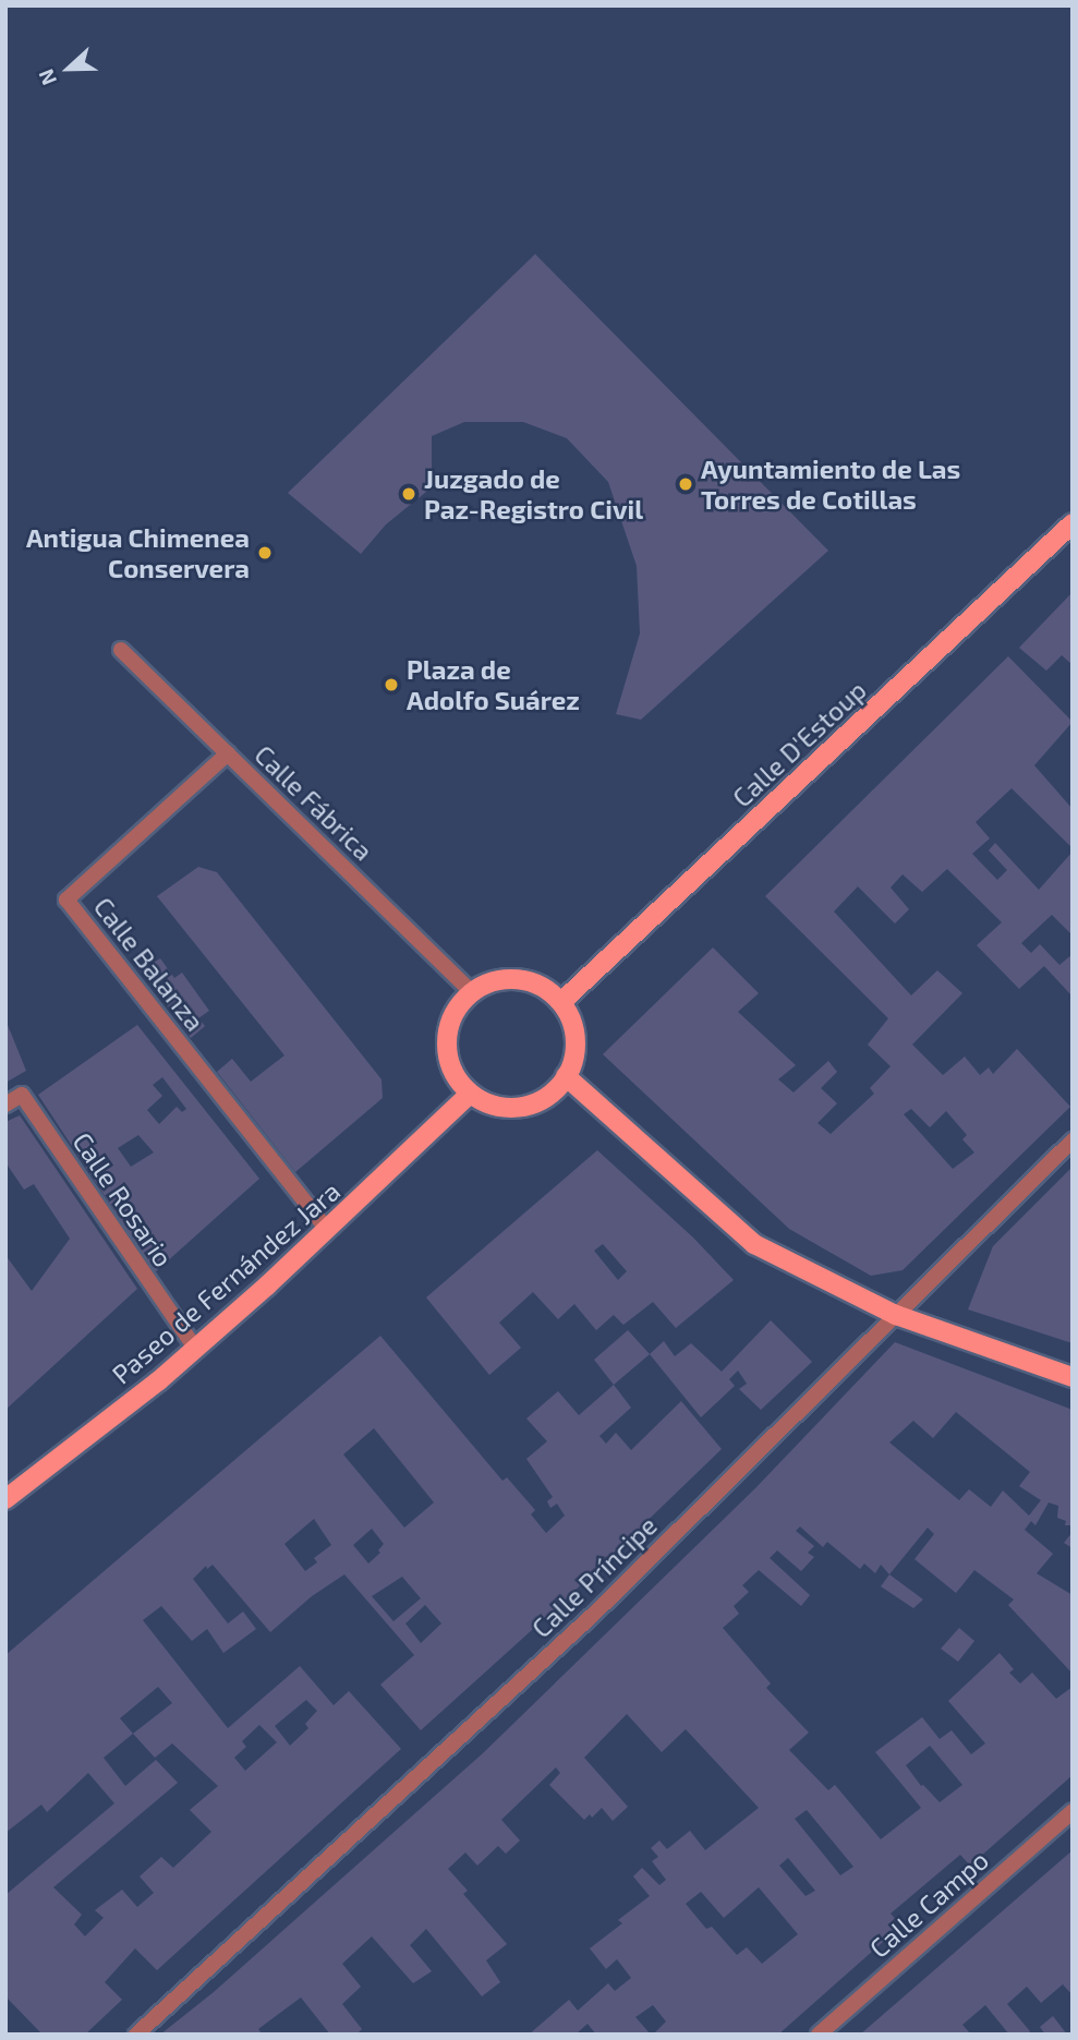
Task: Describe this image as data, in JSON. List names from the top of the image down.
{
  "streets": {
    "main road": ["Calle D'Estoup", "Paseo de Fernández Jara"],
    "street": [
      "Calle Fábrica",
      "Calle Balanza",
      "Calle Rosario",
      "Calle Príncipe",
      "Calle Campo"
    ]
  },
  "crossings": [
    ["Calle D'Estoup", "Calle Fábrica"],
    ["Calle D'Estoup", "Paseo de Fernández Jara"],
    ["Calle Fábrica", "Calle Balanza"],
    ["Calle Fábrica", "Paseo de Fernández Jara"],
    ["Calle Balanza", "Paseo de Fernández Jara"],
    ["Calle Rosario", "Paseo de Fernández Jara"]
  ],
  "places": [
    "Ayuntamiento de Las Torres de Cotillas",
    "Juzgado de Paz-Registro Civil",
    "Antigua Chimenea Conservera",
    "Plaza de Adolfo Suárez"
  ],
  "north": "left"
}
